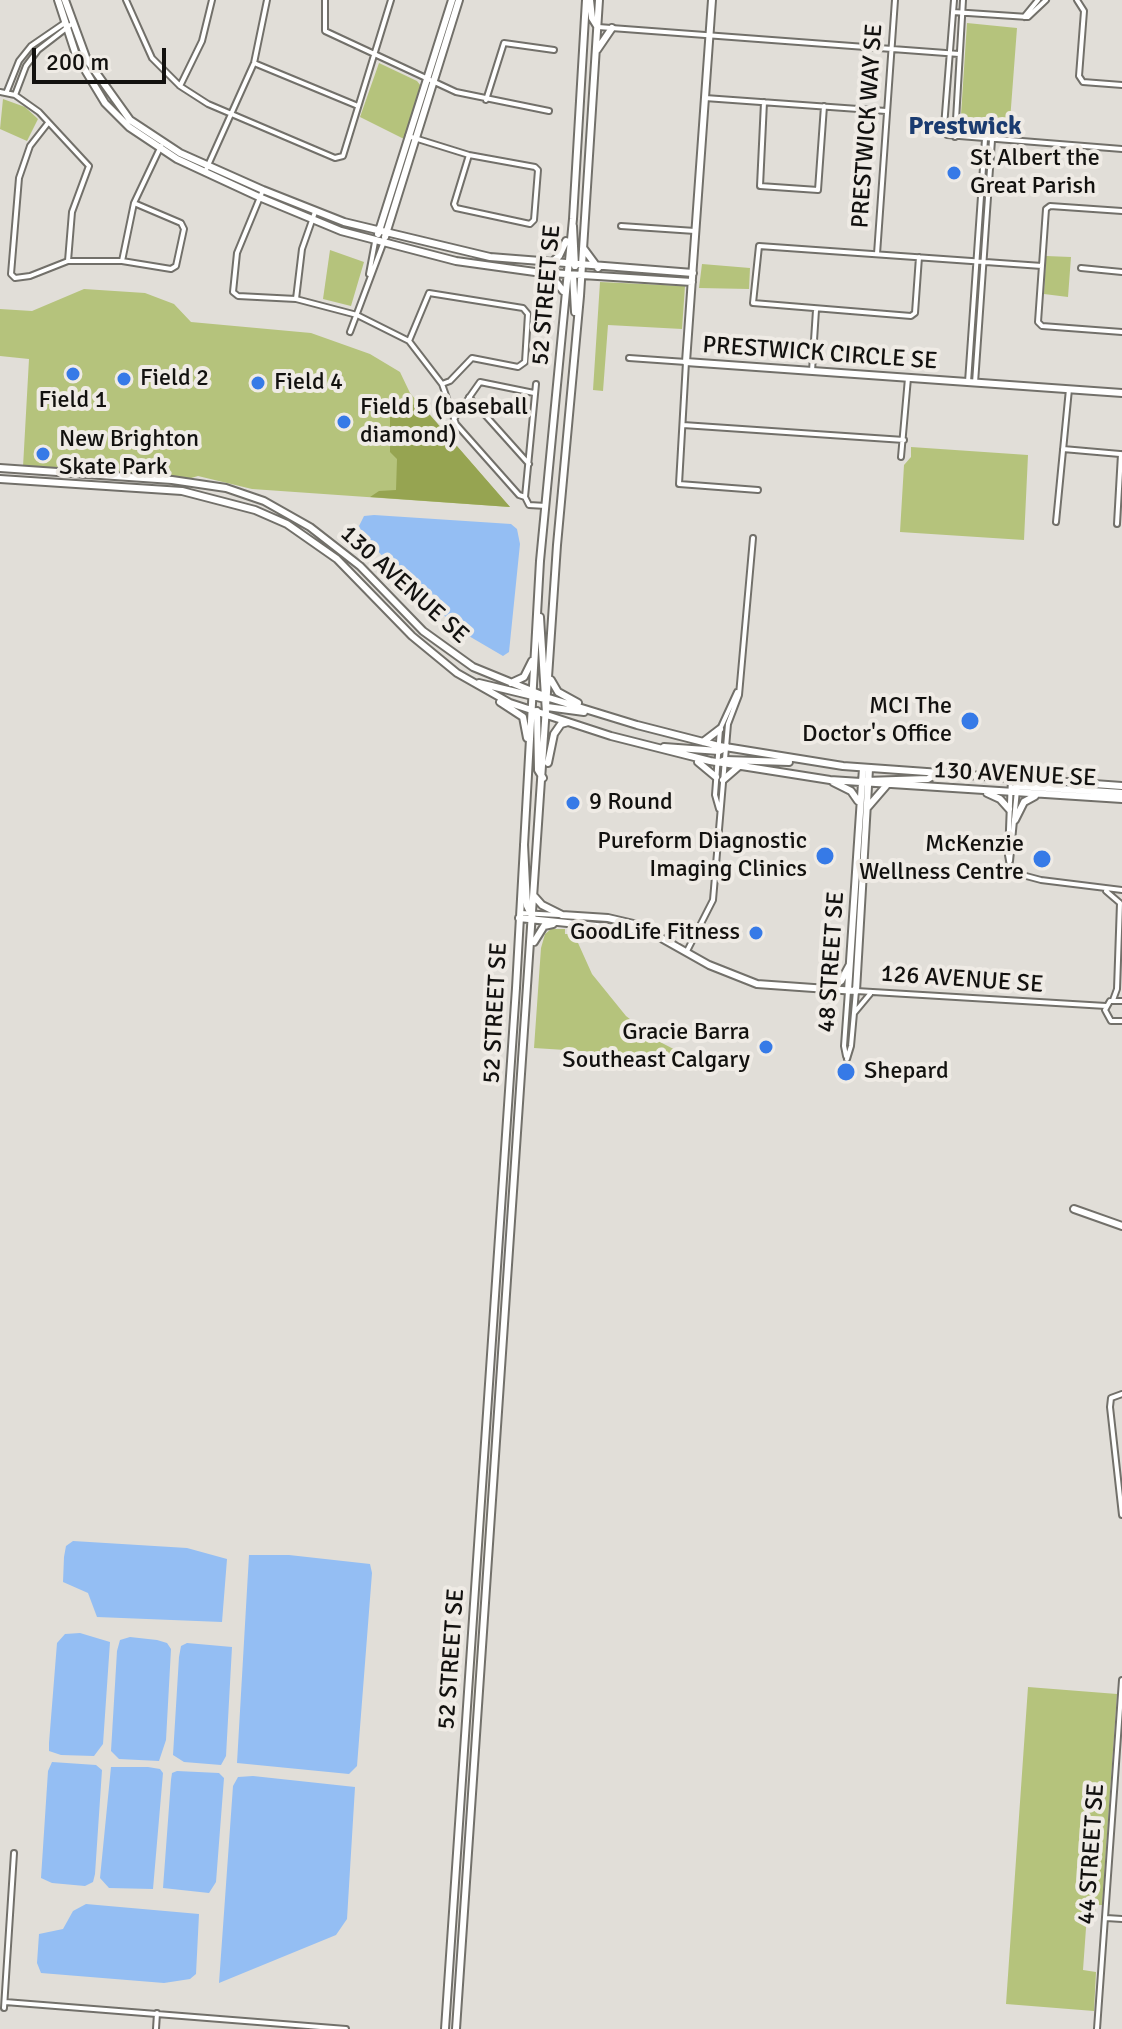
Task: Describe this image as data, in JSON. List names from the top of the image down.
{
  "streets": {
    "main road": [
      "52 STREET SE",
      "PRESTWICK CIRCLE SE",
      "130 AVENUE SE",
      "48 STREET SE",
      "126 AVENUE SE"
    ],
    "street": ["PRESTWICK WAY SE", "44 STREET SE"]
  },
  "crossings": [
    ["52 STREET SE", "130 AVENUE SE"],
    ["52 STREET SE", "126 AVENUE SE"],
    ["130 AVENUE SE", "48 STREET SE"],
    ["48 STREET SE", "126 AVENUE SE"]
  ],
  "districts": ["Prestwick"],
  "places": [
    "St Albert the Great Parish",
    "Field 1",
    "Field 2",
    "Field 4",
    "Field 5 (baseball diamond)",
    "New Brighton Skate Park",
    "MCI The Doctor's Office",
    "9 Round",
    "Pureform Diagnostic Imaging Clinics",
    "McKenzie Wellness Centre",
    "GoodLife Fitness",
    "Gracie Barra Southeast Calgary",
    "Shepard"
  ],
  "scale_bar": "200 m"
}
